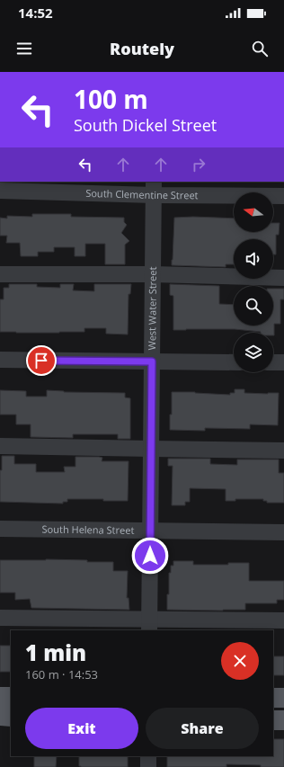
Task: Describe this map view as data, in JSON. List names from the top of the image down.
{
  "streets": {
    "street": ["South Clementine Street", "West Water Street", "South Helena Street"]
  },
  "crossings": [
    ["South Clementine Street", "West Water Street"],
    ["West Water Street", "South Helena Street"]
  ],
  "north": "left",
  "page": {
    "status": "14:52",
    "header": "Routely",
    "turn": ["100 m", "South Dickel Street"],
    "heading": ["1 min", "160 m · 14:53"],
    "buttons": ["Exit", "Share"]
  }
}
